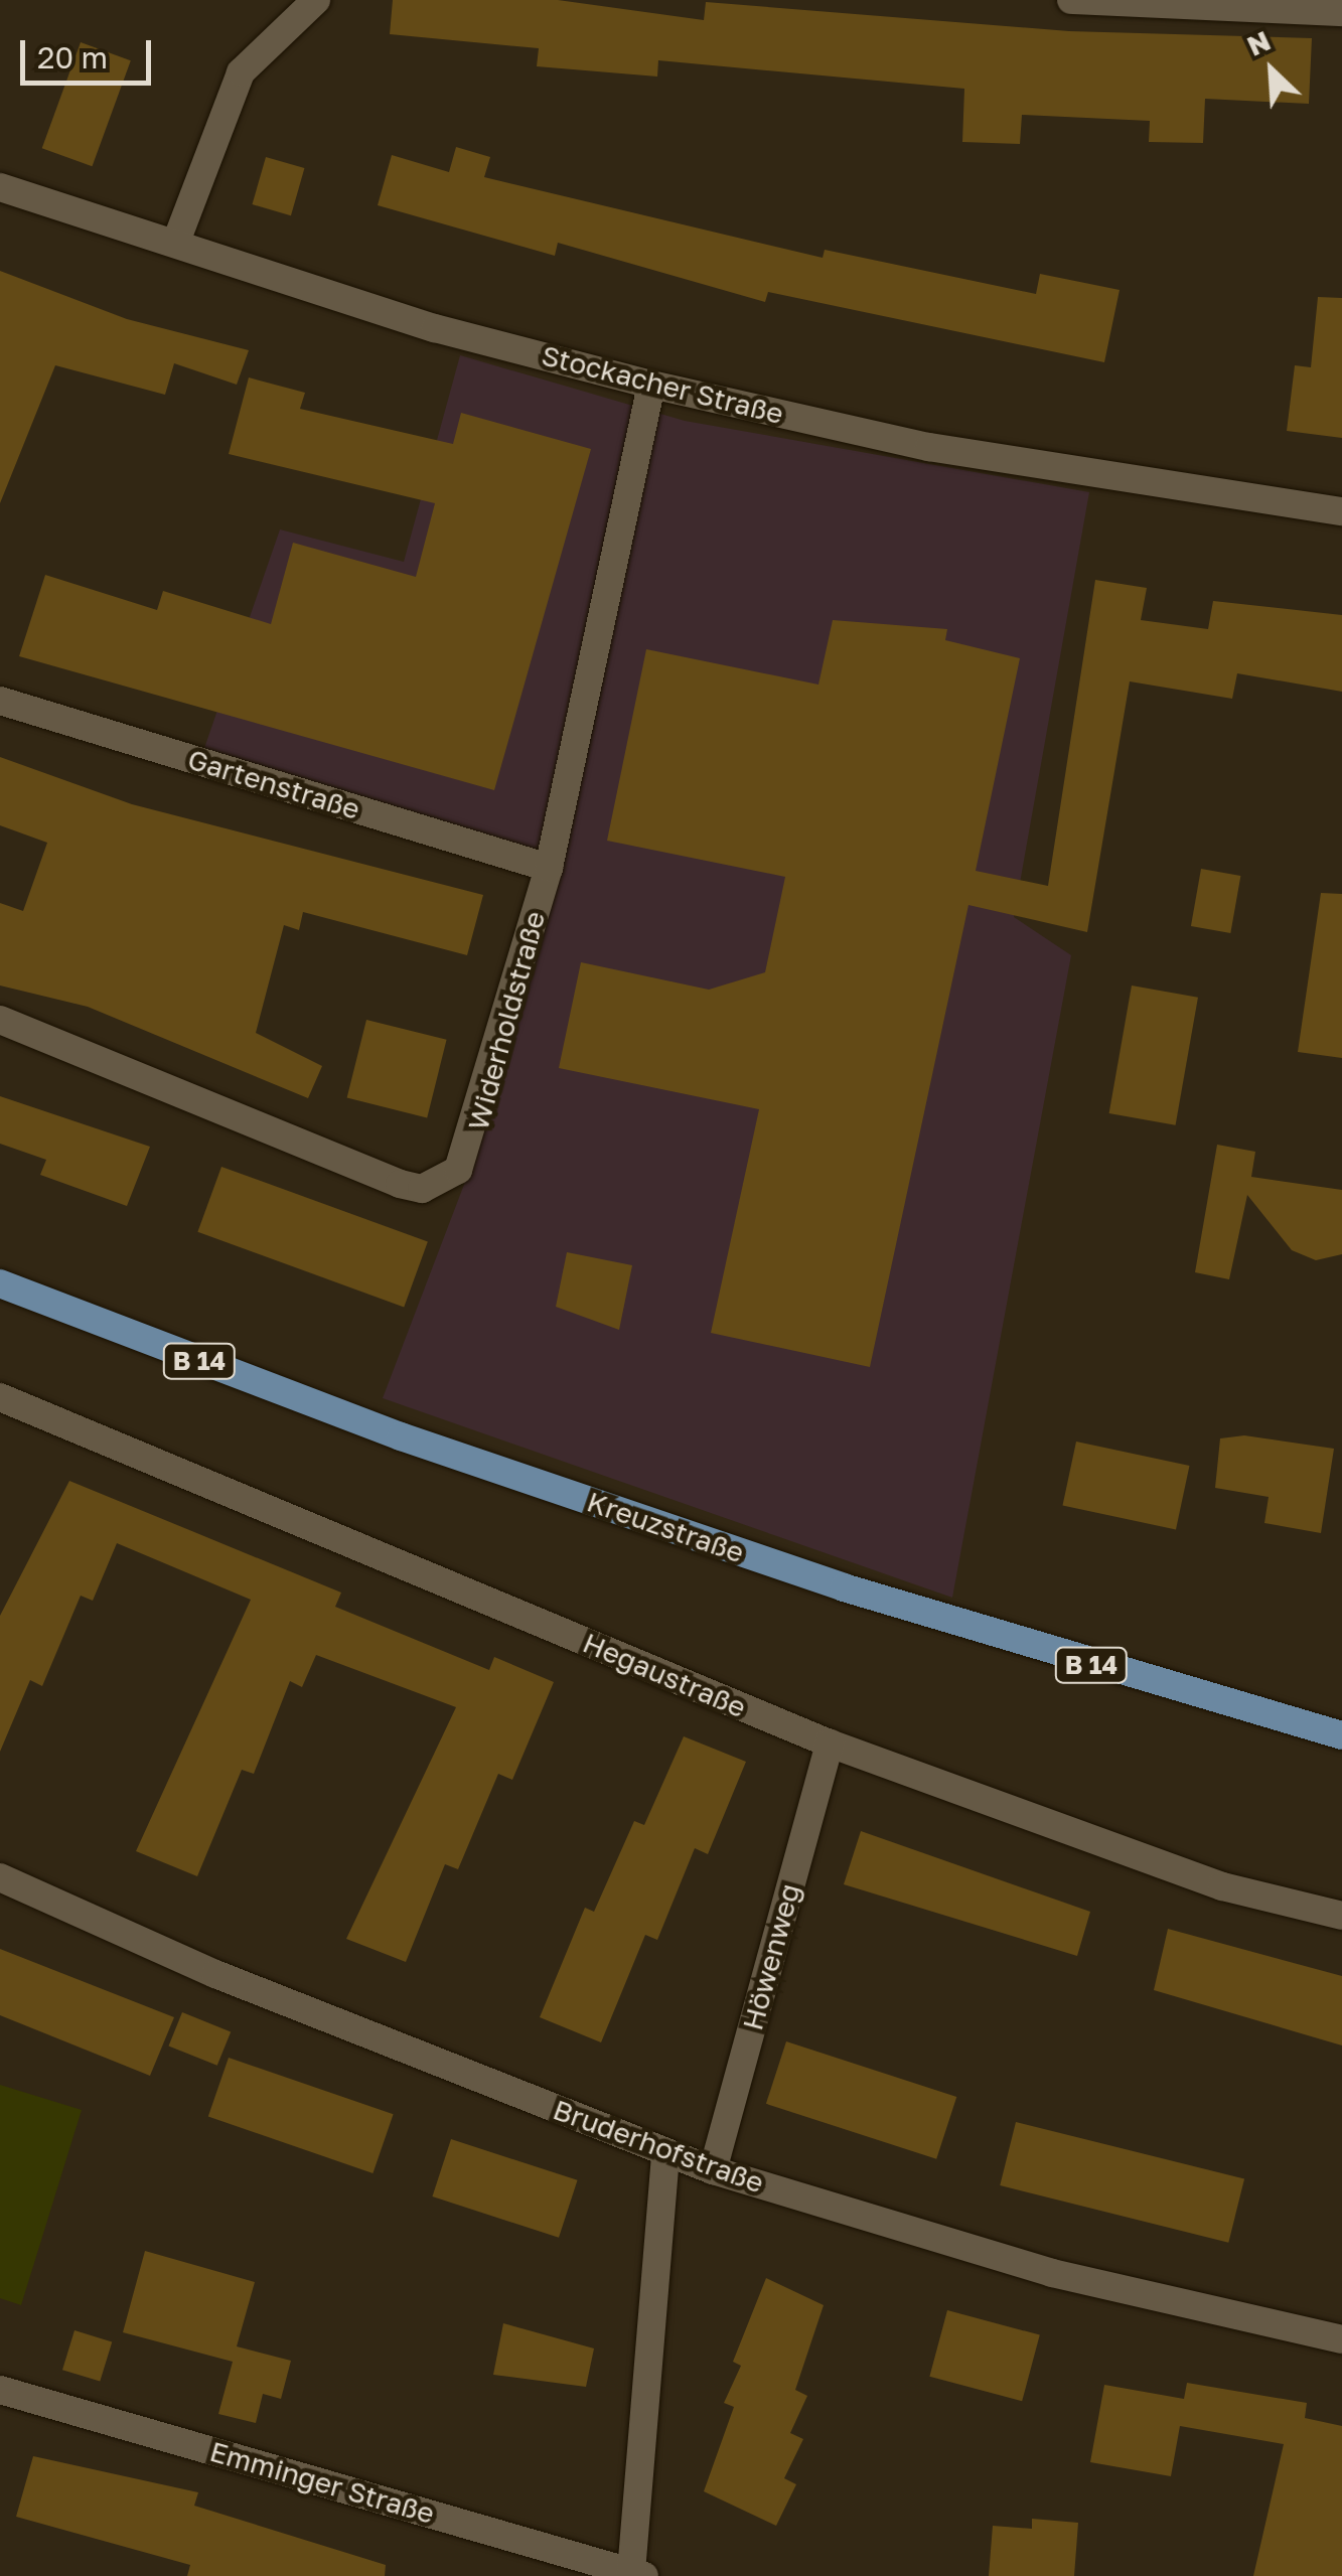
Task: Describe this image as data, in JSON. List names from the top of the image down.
{
  "streets": {
    "main road": ["B 14", "Kreuzstraße"],
    "street": [
      "Stockacher Straße",
      "Gartenstraße",
      "Widerholdstraße",
      "Hegaustraße",
      "Höwenweg",
      "Bruderhofstraße",
      "Emminger Straße"
    ]
  },
  "crossings": [
    ["Stockacher Straße", "Widerholdstraße"],
    ["Gartenstraße", "Widerholdstraße"],
    ["Hegaustraße", "Höwenweg"],
    ["Höwenweg", "Bruderhofstraße"]
  ],
  "scale_bar": "20 m",
  "north": "top left"
}
